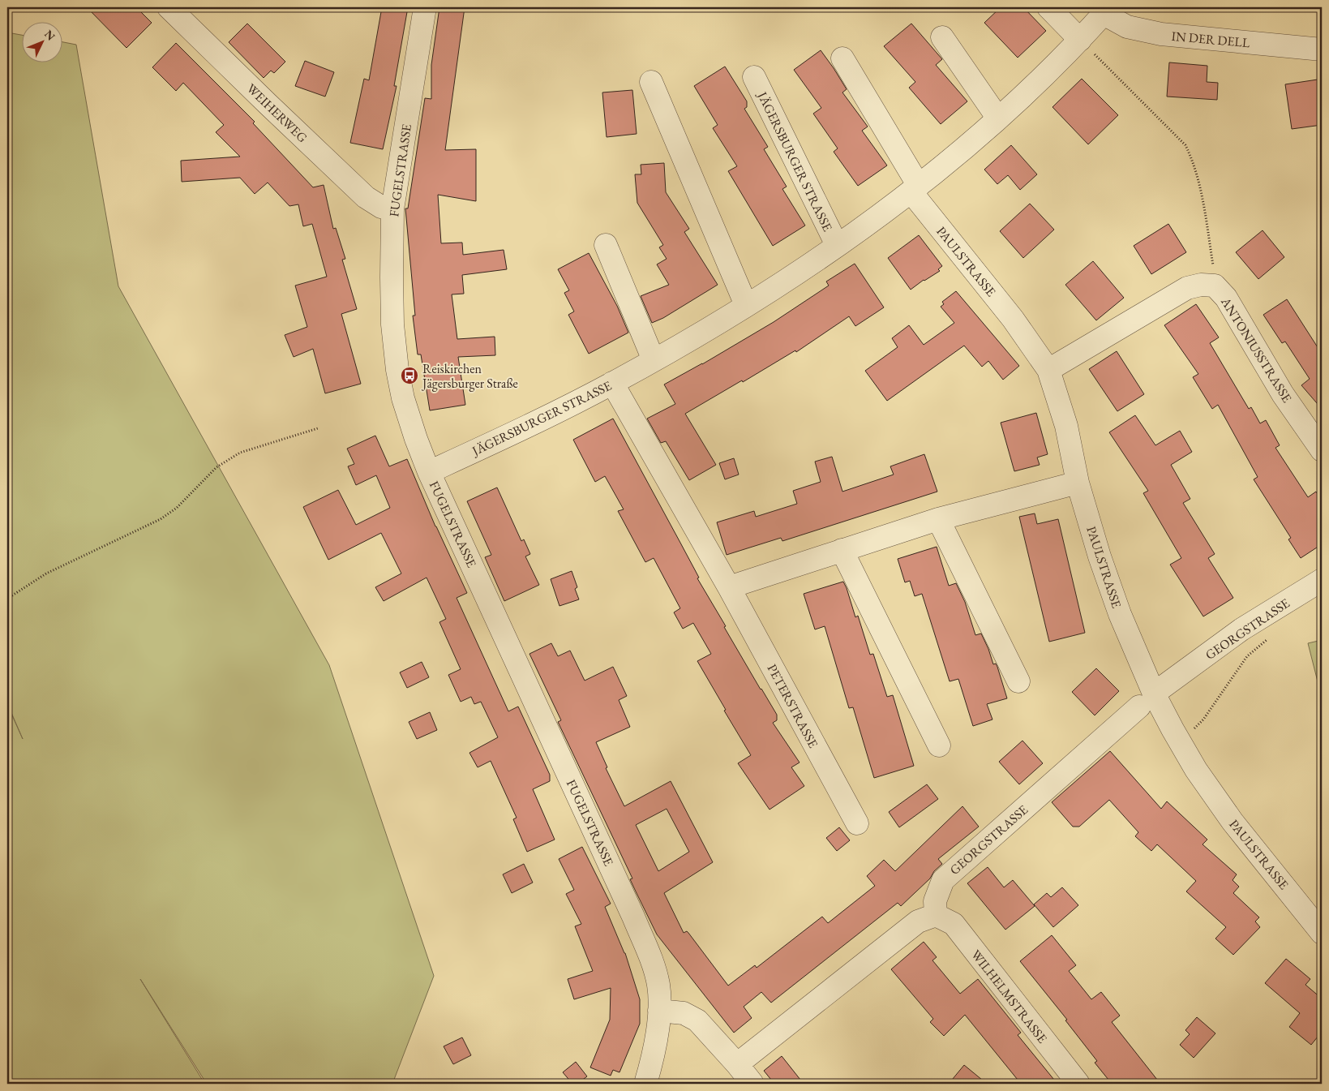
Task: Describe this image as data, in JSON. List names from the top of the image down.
{
  "streets": {
    "street": [
      "IN DER DELL",
      "WEIHERWEG",
      "JÄGERSBURGER STRASSE",
      "FUGELSTRASSE",
      "PAULSTRASSE",
      "ANTONIUSSTRASSE",
      "GEORGSTRASSE",
      "PETERSTRASSE",
      "WILHELMSTRASSE"
    ]
  },
  "crossings": [
    ["IN DER DELL", "JÄGERSBURGER STRASSE"],
    ["WEIHERWEG", "FUGELSTRASSE"],
    ["JÄGERSBURGER STRASSE", "FUGELSTRASSE"],
    ["JÄGERSBURGER STRASSE", "PAULSTRASSE"],
    ["JÄGERSBURGER STRASSE", "PETERSTRASSE"],
    ["PAULSTRASSE", "ANTONIUSSTRASSE"],
    ["PAULSTRASSE", "GEORGSTRASSE"],
    ["GEORGSTRASSE", "WILHELMSTRASSE"]
  ],
  "places": {
    "bus stop": ["Reiskirchen Jägersburger Straße"]
  },
  "north": "top right"
}
